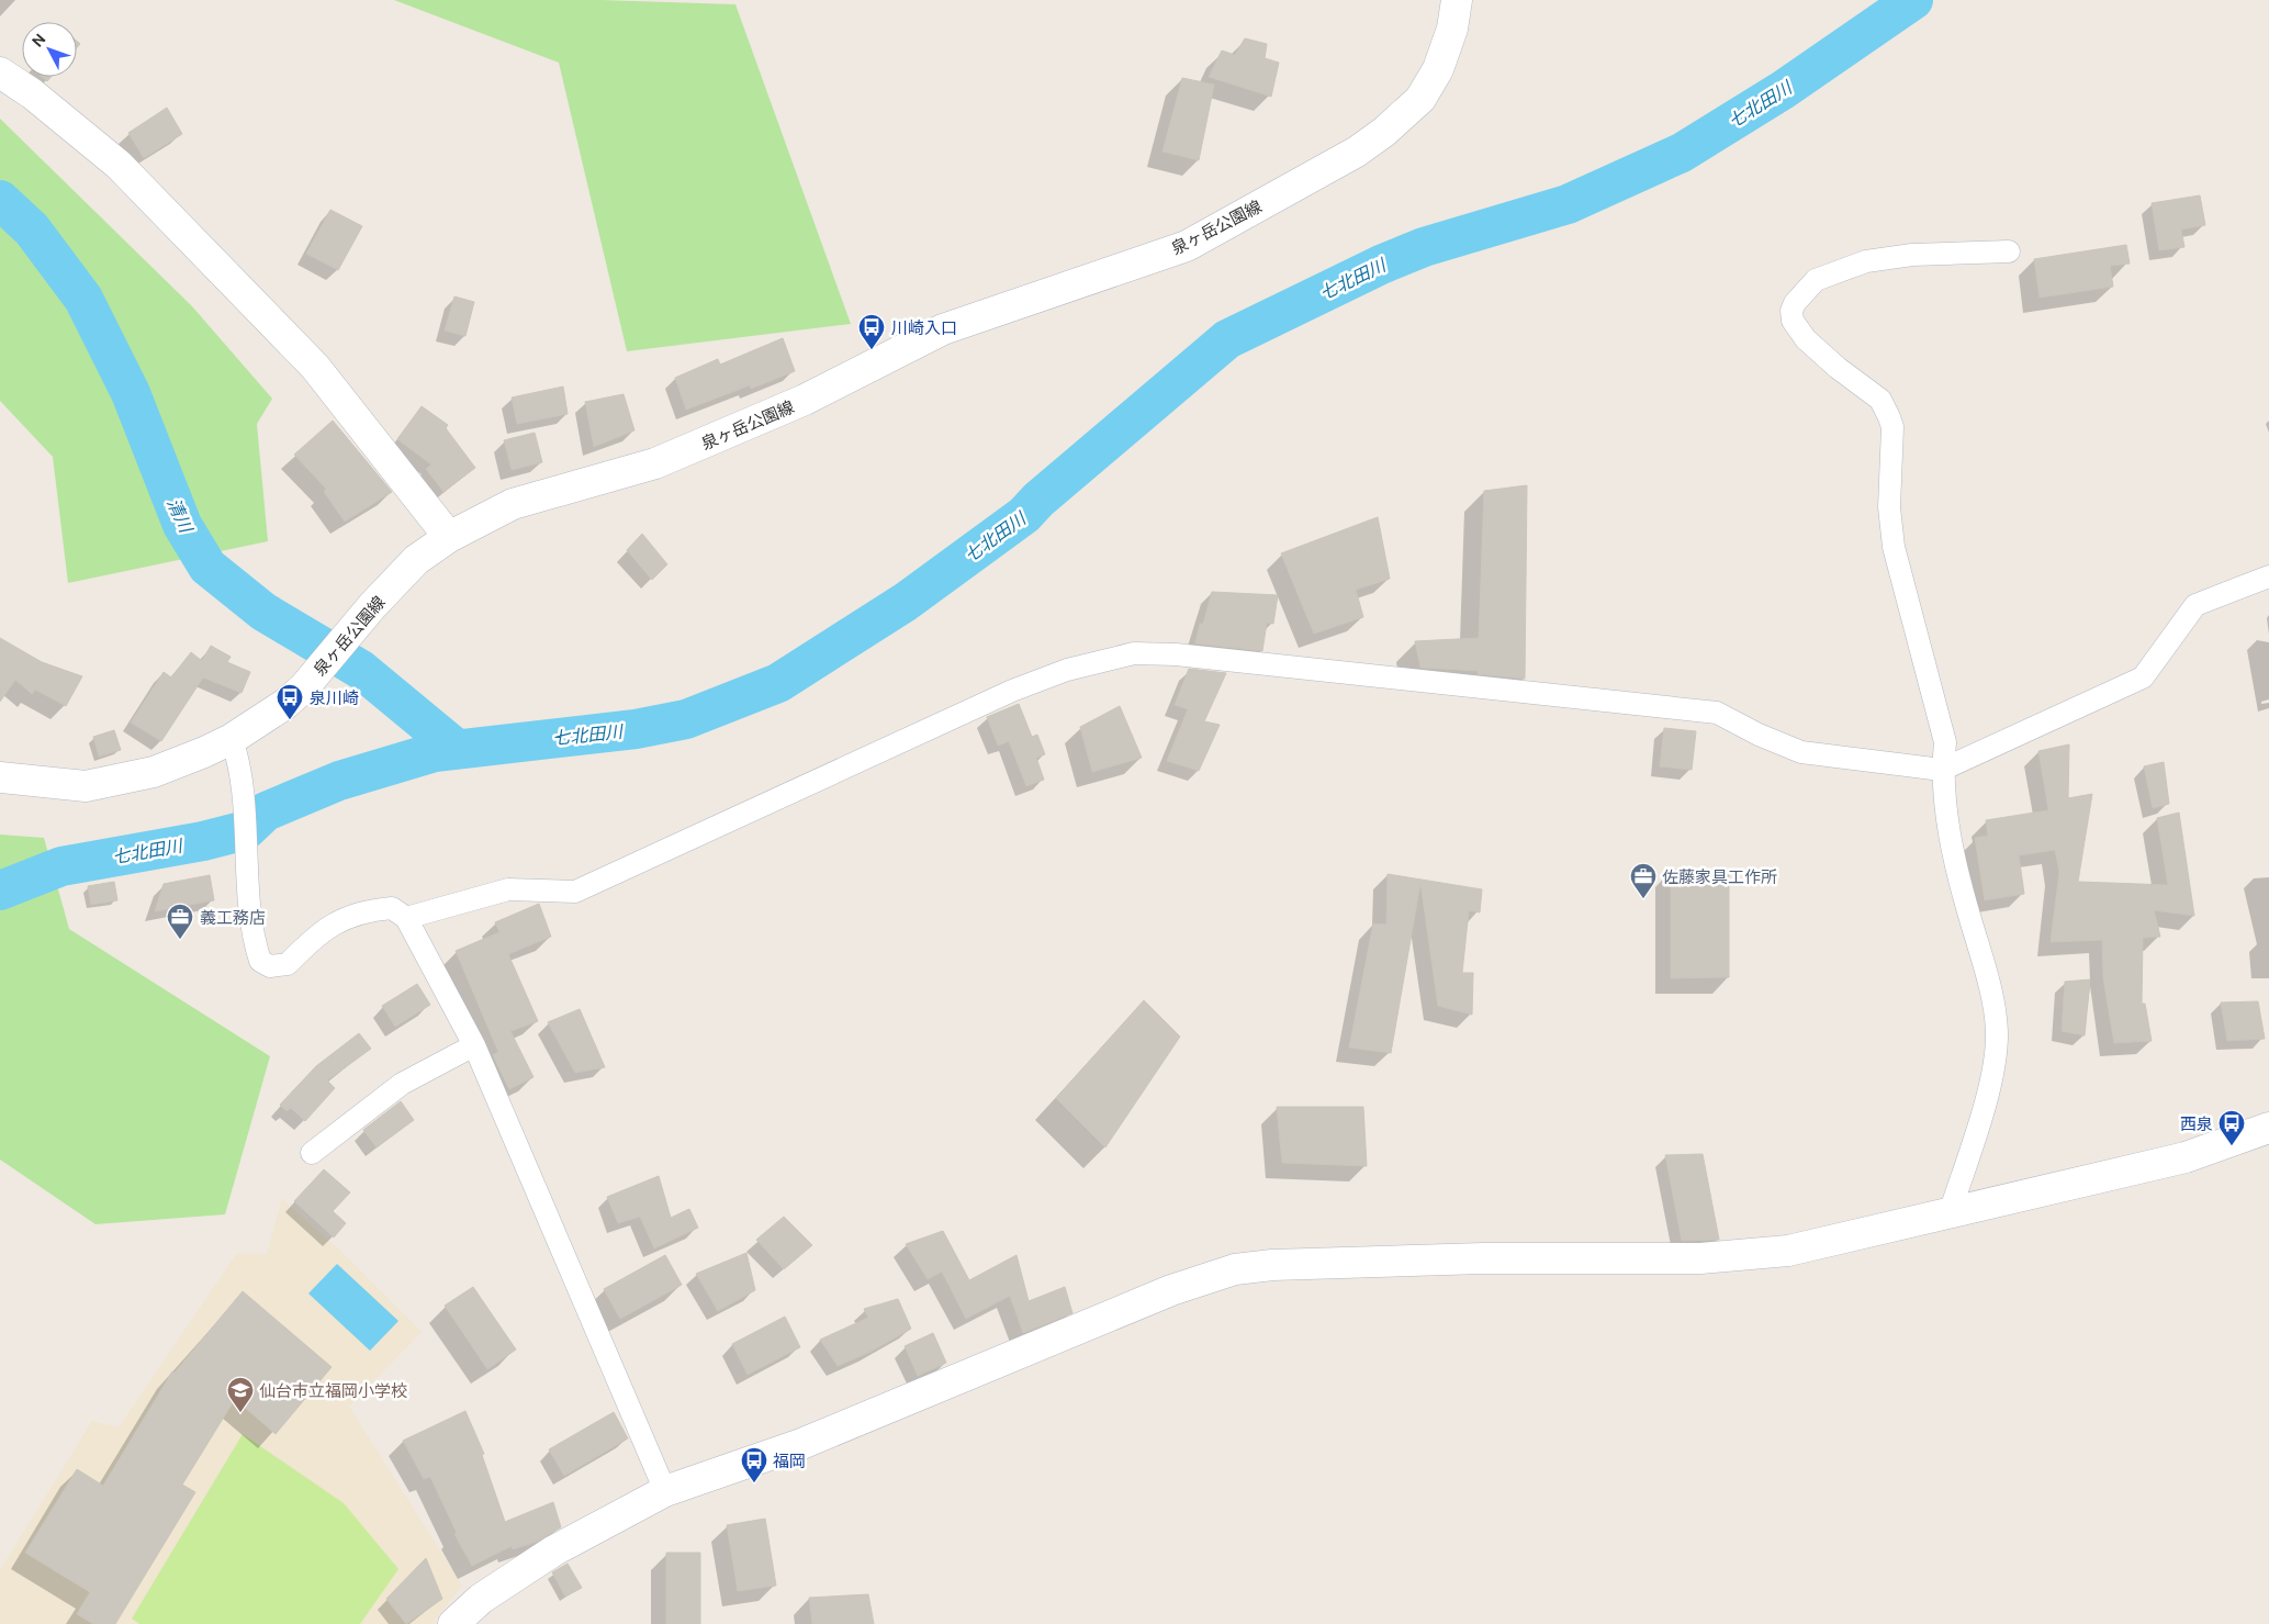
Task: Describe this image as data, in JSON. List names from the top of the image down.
{
  "streets": {
    "street": ["泉ヶ岳公園線"]
  },
  "water": ["七北田川", "清川"],
  "places": {
    "bus stop": [
      "川崎入口",
      "泉川崎",
      "西泉",
      "福岡"
    ],
    "office": ["佐藤家具工作所", "義工務店"],
    "school or university": ["仙台市立福岡小学校"]
  },
  "north": "top left"
}
